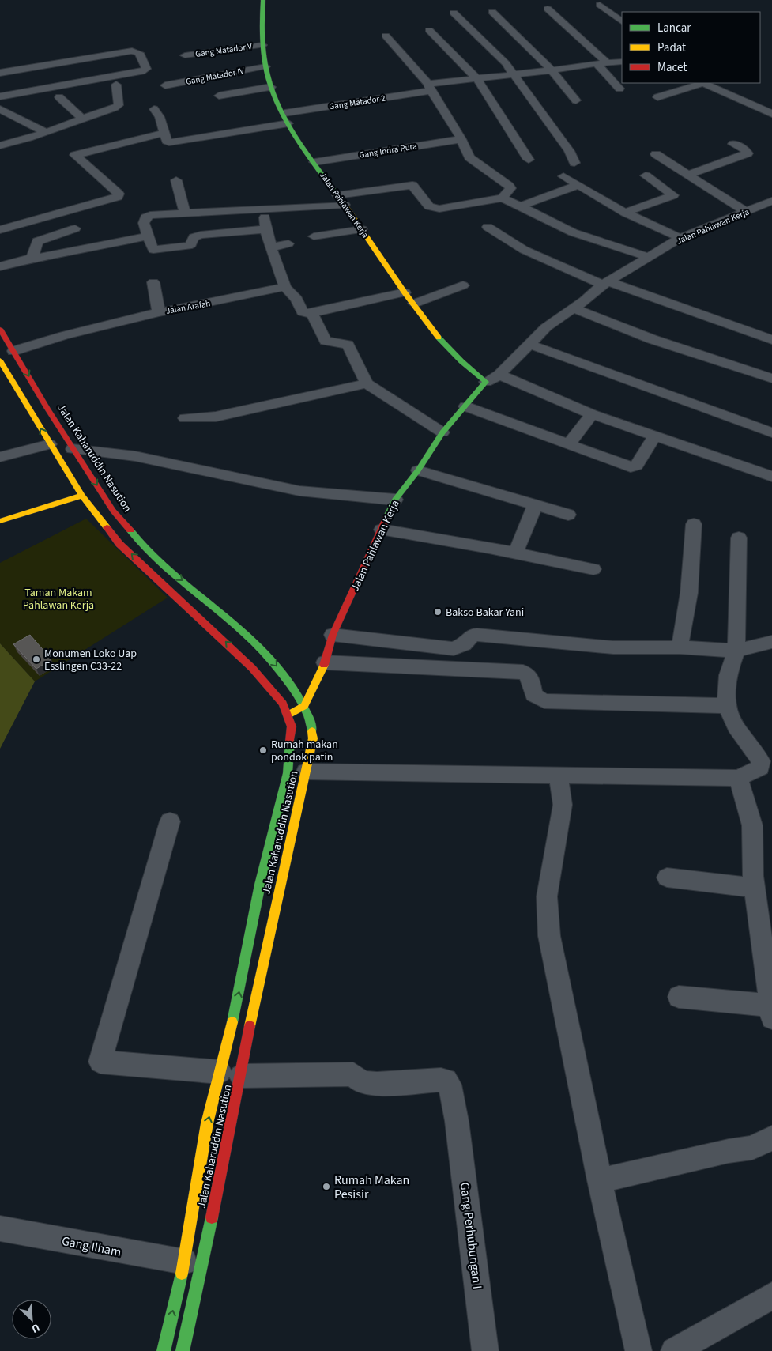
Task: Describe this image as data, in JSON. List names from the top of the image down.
{
  "streets": {
    "main road": ["Jalan Pahlawan Kerja", "Jalan Kaharuddin Nasution"],
    "street": [
      "Gang Matador V",
      "Gang Matador IV",
      "Gang Matador 2",
      "Gang Indra Pura",
      "Jalan Arafah",
      "Gang Perhubungan I",
      "Gang Ilham"
    ]
  },
  "crossings": [
    ["Gang Matador V", "Jalan Pahlawan Kerja"],
    ["Gang Matador IV", "Jalan Pahlawan Kerja"],
    ["Gang Matador 2", "Jalan Pahlawan Kerja"],
    ["Gang Indra Pura", "Jalan Pahlawan Kerja"],
    ["Jalan Pahlawan Kerja", "Jalan Kaharuddin Nasution"],
    ["Jalan Arafah", "Jalan Kaharuddin Nasution"],
    ["Jalan Kaharuddin Nasution", "Gang Perhubungan I"],
    ["Jalan Kaharuddin Nasution", "Gang Ilham"]
  ],
  "parks": ["Taman Makam Pahlawan Kerja"],
  "places": [
    "Bakso Bakar Yani",
    "Monumen Loko Uap Esslingen C33-22",
    "Rumah makan pondok patin",
    "Rumah Makan Pesisir"
  ],
  "legend": ["Lancar", "Padat", "Macet"],
  "north": "bottom right"
}
